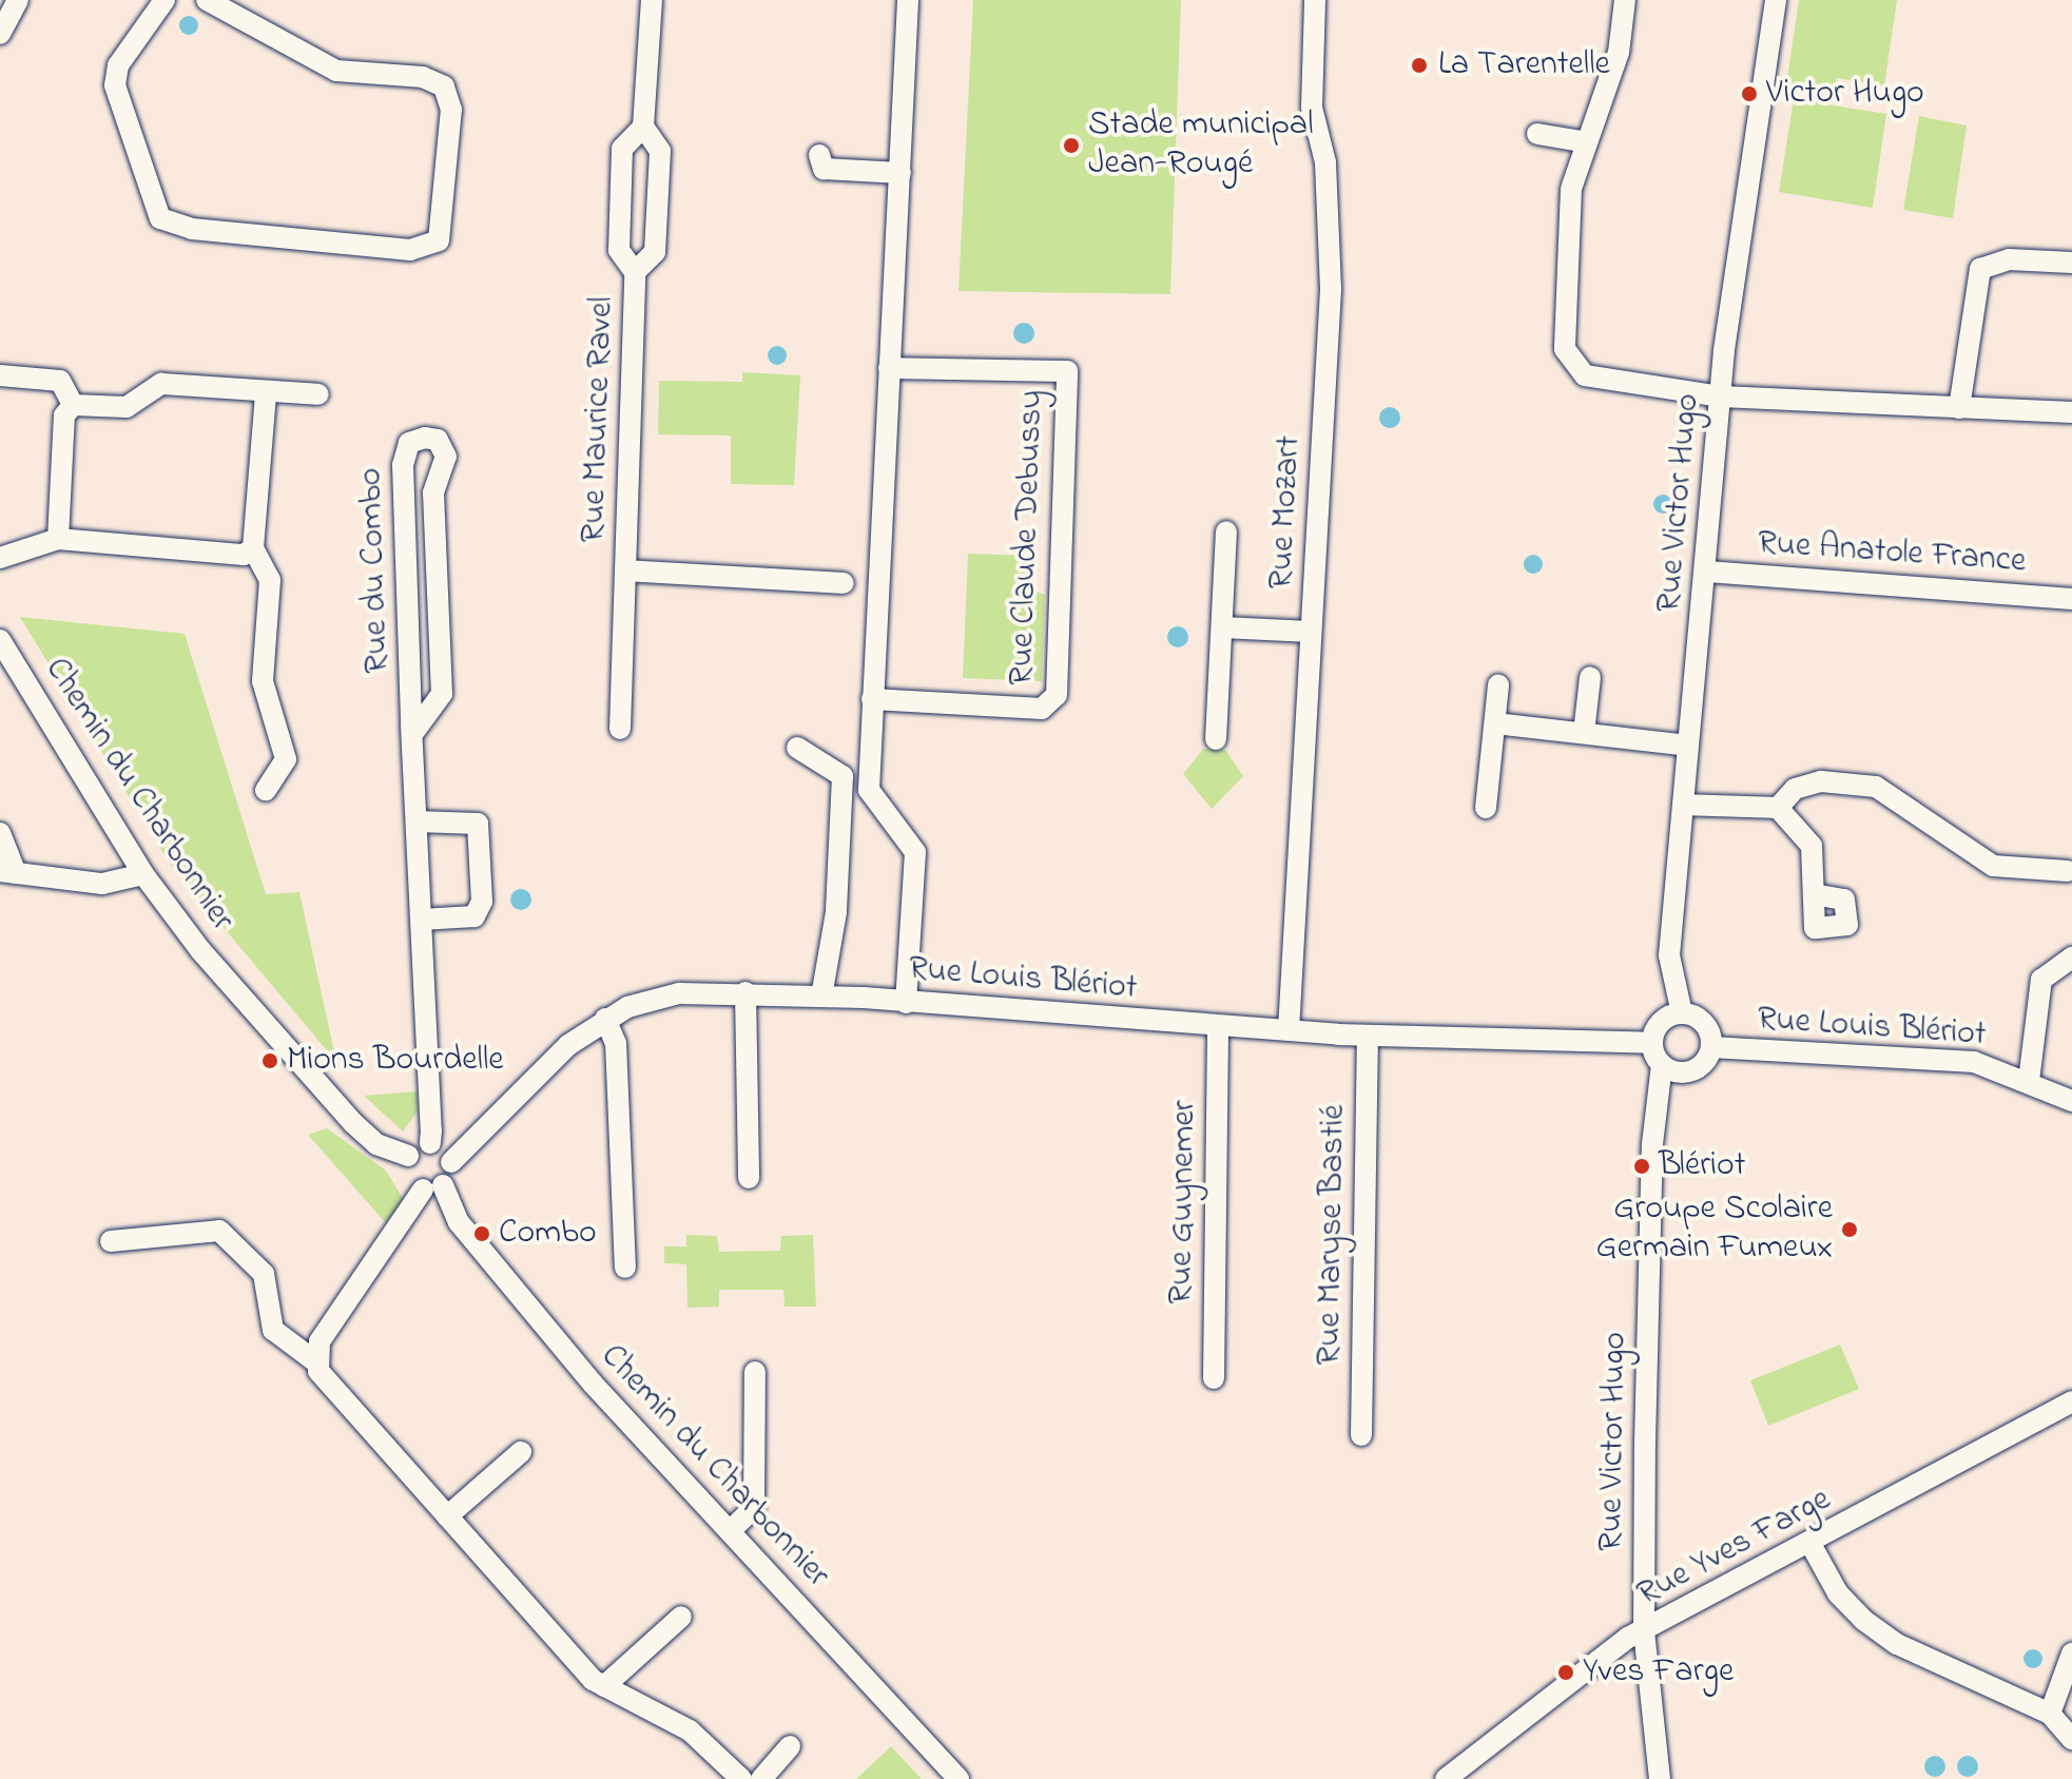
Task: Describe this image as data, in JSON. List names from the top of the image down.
{
  "streets": {
    "street": [
      "Rue Maurice Ravel",
      "Rue Victor Hugo",
      "Rue Mozart",
      "Rue Claude Debussy",
      "Rue Anatole France",
      "Rue du Combo",
      "Chemin du Charbonnier",
      "Rue Louis Blériot",
      "Rue Guynemer",
      "Rue Maryse Bastié",
      "Rue Yves Farge"
    ]
  },
  "crossings": [
    ["Rue Victor Hugo", "Rue Anatole France"],
    ["Rue Victor Hugo", "Rue Louis Blériot"],
    ["Rue Victor Hugo", "Rue Yves Farge"],
    ["Rue Mozart", "Rue Louis Blériot"],
    ["Rue Louis Blériot", "Rue Guynemer"],
    ["Rue Louis Blériot", "Rue Maryse Bastié"]
  ],
  "places": [
    "La Tarentelle",
    "Victor Hugo",
    "Stade municipal Jean-Rougé",
    "Mions Bourdelle",
    "Blériot",
    "Groupe Scolaire Germain Fumeux",
    "Combo",
    "Yves Farge"
  ]
}
